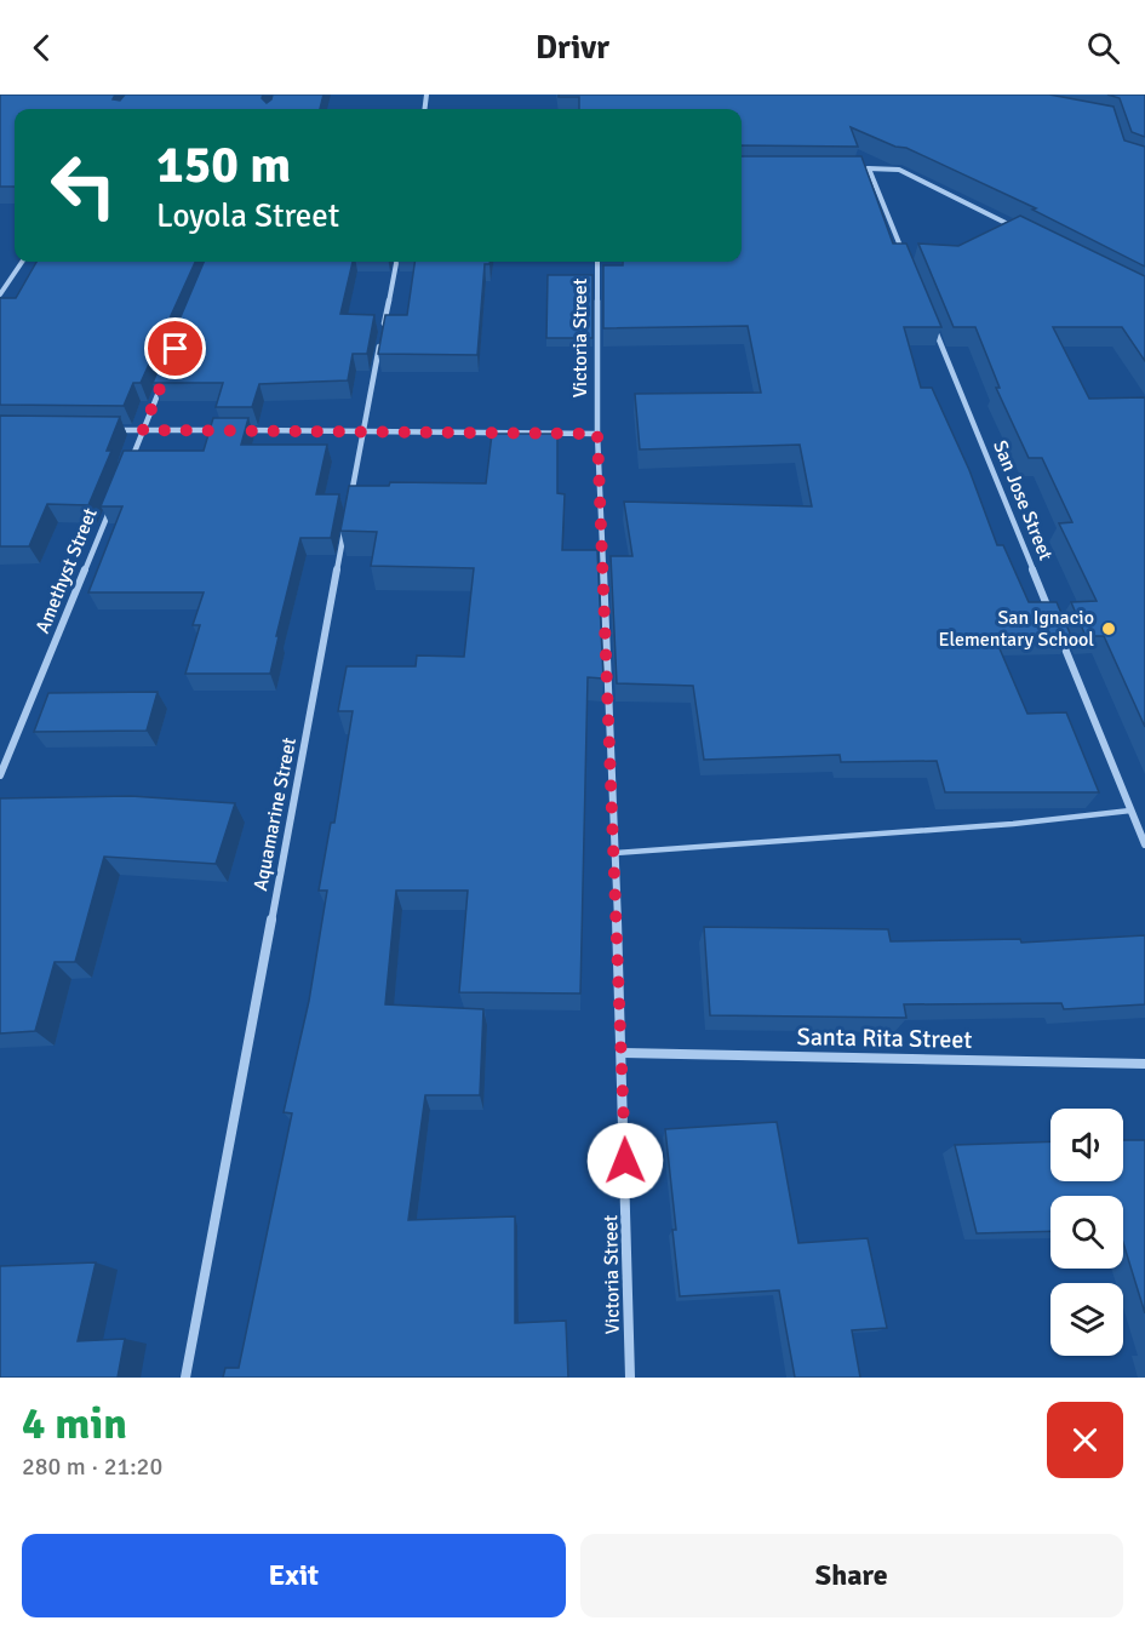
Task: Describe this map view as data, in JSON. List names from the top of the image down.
{
  "streets": {
    "street": [
      "Victoria Street",
      "San Jose Street",
      "Amethyst Street",
      "Aquamarine Street",
      "Santa Rita Street"
    ]
  },
  "crossings": [
    ["Victoria Street", "Santa Rita Street"]
  ],
  "places": ["San Ignacio Elementary School"],
  "page": {
    "header": "Drivr",
    "turn": ["150 m", "Loyola Street"],
    "heading": ["4 min", "280 m · 21:20"],
    "buttons": ["Exit", "Share"]
  }
}
